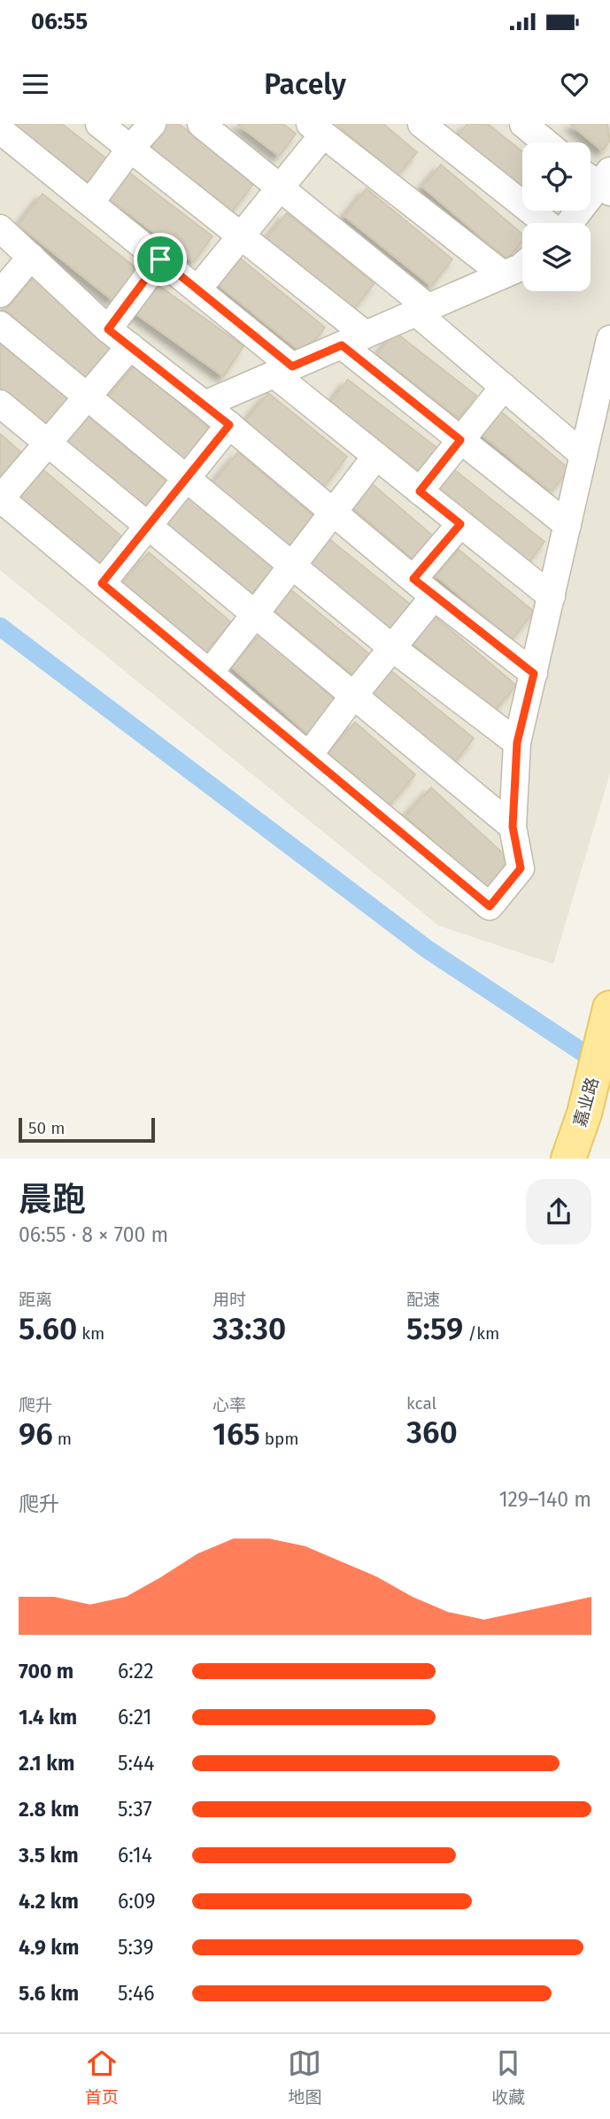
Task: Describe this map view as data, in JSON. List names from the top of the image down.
{
  "streets": {
    "main road": ["嘉业路"]
  },
  "scale_bar": "50 m",
  "page": {
    "status": "06:55",
    "header": "Pacely",
    "scale": "50 m",
    "heading": ["晨跑", "06:55 · 8 × 700 m"],
    "stats": [
      ["距离", "5.60 km"],
      ["用时", "33:30"],
      ["配速", "5:59 /km"],
      ["爬升", "96 m"],
      ["心率", "165 bpm"],
      ["kcal", "360"]
    ],
    "chart": ["爬升", "129–140 m"],
    "list": [
      {
        "name": "700 m",
        "note": "6:22"
      },
      {
        "name": "1.4 km",
        "note": "6:21"
      },
      {
        "name": "2.1 km",
        "note": "5:44"
      },
      {
        "name": "2.8 km",
        "note": "5:37"
      },
      {
        "name": "3.5 km",
        "note": "6:14"
      },
      {
        "name": "4.2 km",
        "note": "6:09"
      },
      {
        "name": "4.9 km",
        "note": "5:39"
      },
      {
        "name": "5.6 km",
        "note": "5:46"
      }
    ],
    "tabs": ["首页", "地图", "收藏"]
  }
}
